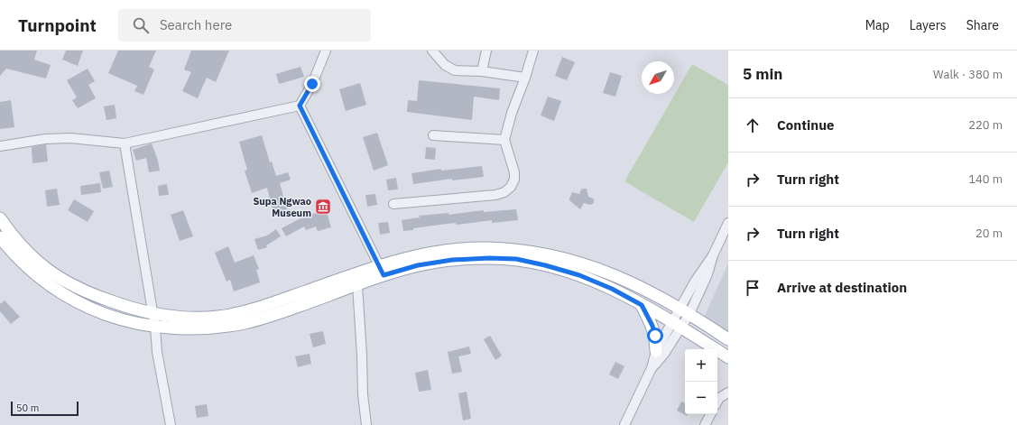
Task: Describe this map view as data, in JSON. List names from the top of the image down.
{
  "places": {
    "museum": ["Supa Ngwao Museum"]
  },
  "scale_bar": "50 m",
  "north": "bottom left",
  "page": {
    "header": "Turnpoint",
    "search": "Search here",
    "nav": ["Map", "Layers", "Share"],
    "heading": ["5 min", "Walk · 380 m"],
    "list": [
      ["Continue", "220 m"],
      ["Turn right", "140 m"],
      ["Turn right", "20 m"],
      "Arrive at destination"
    ],
    "map_buttons": ["+", "−"],
    "scale": "50 m"
  }
}
